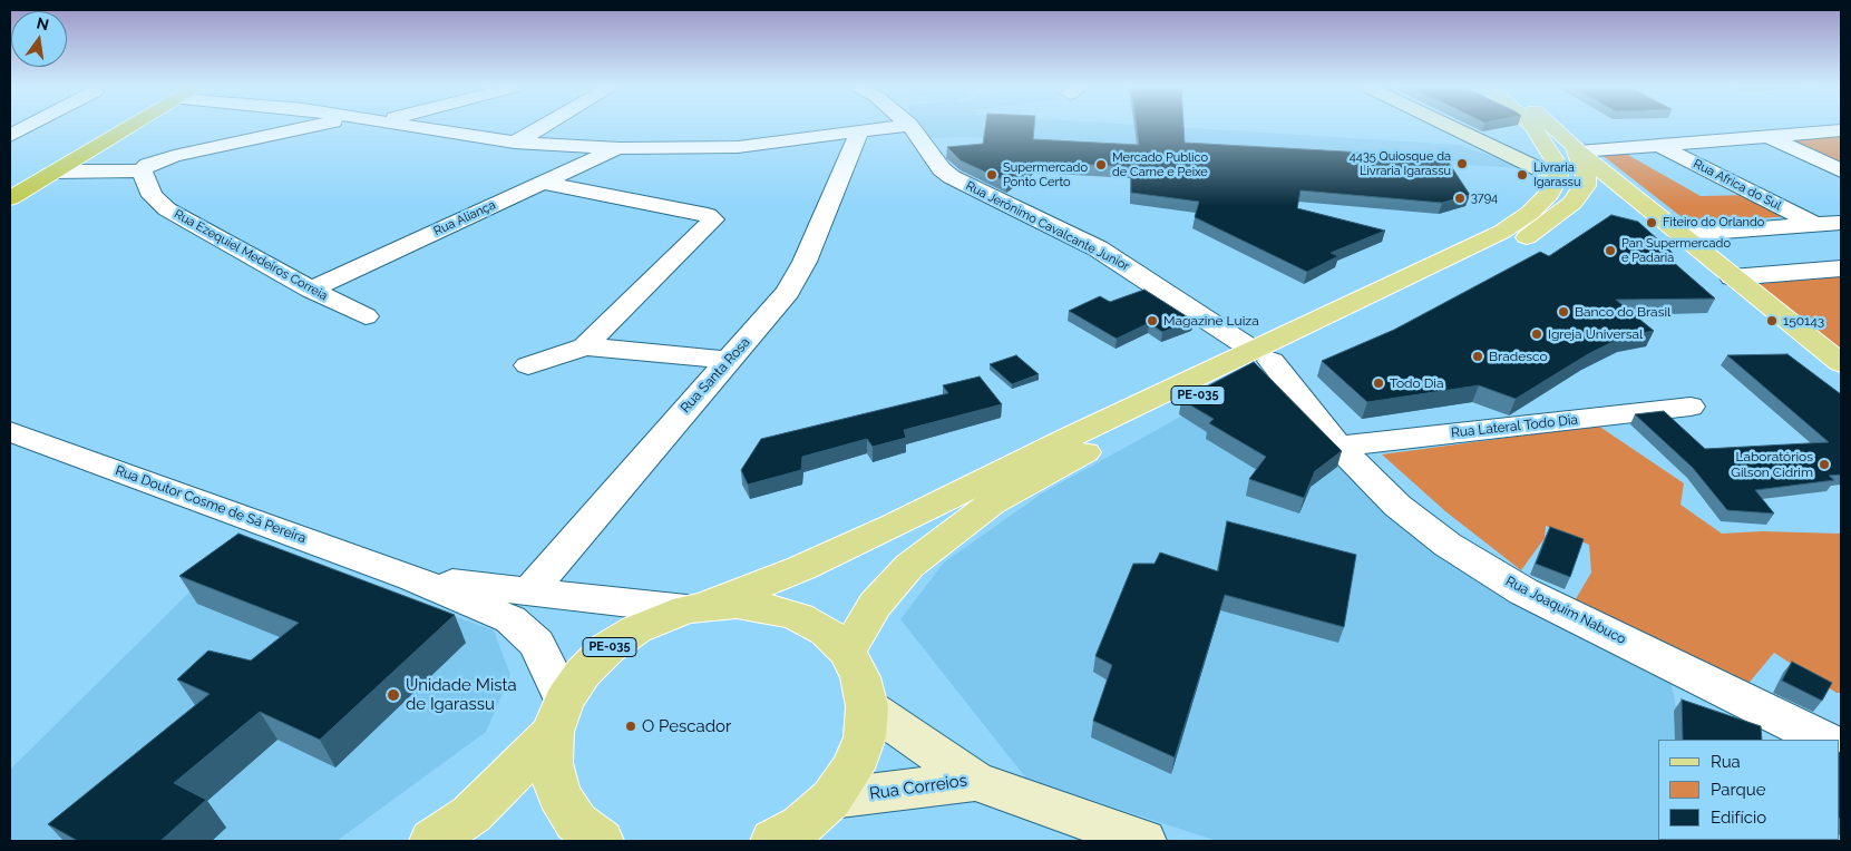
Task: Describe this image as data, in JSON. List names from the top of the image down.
{
  "streets": {
    "main road": ["PE-035", "Rua Correios"],
    "street": [
      "Rua Africa do Sul",
      "Rua Aliança",
      "Rua Jerônimo Cavalcante Junior",
      "Rua Ezequiel Medeiros Correia",
      "Rua Santa Rosa",
      "Rua Lateral Todo Dia",
      "Rua Doutor Cosme de Sá Pereira",
      "Rua Joaquim Nabuco"
    ]
  },
  "crossings": [
    ["Rua Aliança", "Rua Ezequiel Medeiros Correia"],
    ["Rua Jerônimo Cavalcante Junior", "PE-035"],
    ["Rua Jerônimo Cavalcante Junior", "Rua Joaquim Nabuco"],
    ["PE-035", "Rua Joaquim Nabuco"],
    ["PE-035", "Rua Correios"],
    ["Rua Lateral Todo Dia", "Rua Joaquim Nabuco"]
  ],
  "places": [
    "4435 Quiosque da Livraria Igarassu",
    "Mercado Publico de Carne e Peixe",
    "Supermercado Ponto Certo",
    "Livraria Igarassu",
    "3794",
    "Fiteiro do Orlando",
    "Pan Supermercado e Padaria",
    "Banco do Brasil",
    "Magazine Luiza",
    "150143",
    "Igreja Universal",
    "Bradesco",
    "Todo Dia",
    "Laboratórios Gilson Cidrim",
    "Unidade Mista de Igarassu",
    "O Pescador"
  ],
  "legend": ["Rua", "Parque", "Edifício"],
  "north": "top"
}
